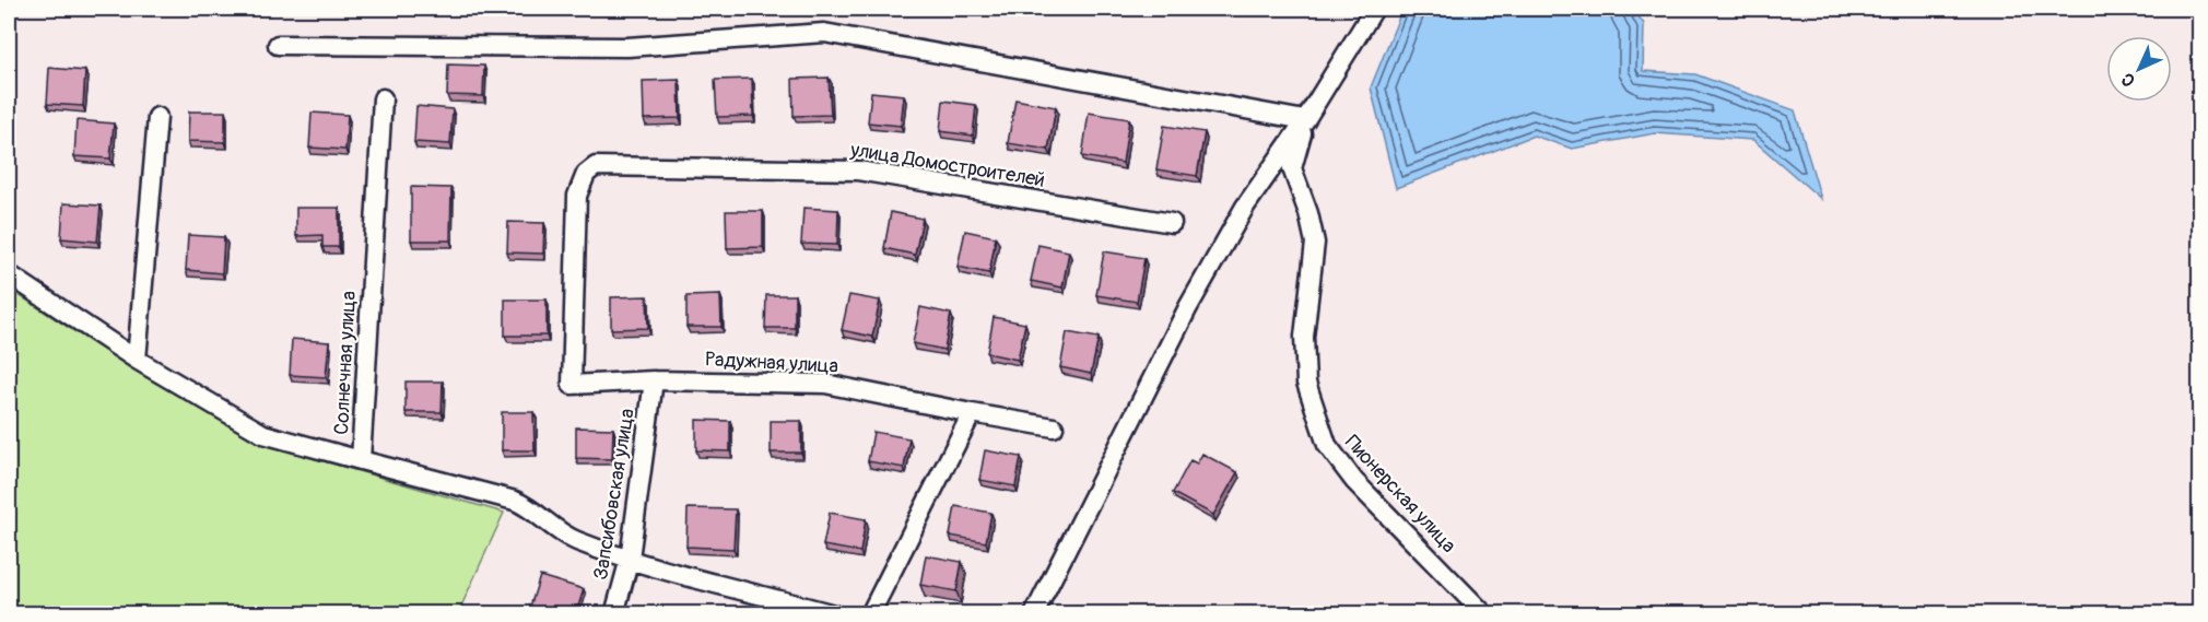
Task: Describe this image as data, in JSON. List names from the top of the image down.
{
  "streets": {
    "street": [
      "улица Домостроителей",
      "Солнечная улица",
      "Радужная улица",
      "Запсибовская улица",
      "Пионерская улица"
    ]
  },
  "crossings": [
    ["улица Домостроителей", "Радужная улица"],
    ["Радужная улица", "Запсибовская улица"]
  ],
  "north": "bottom left"
}
